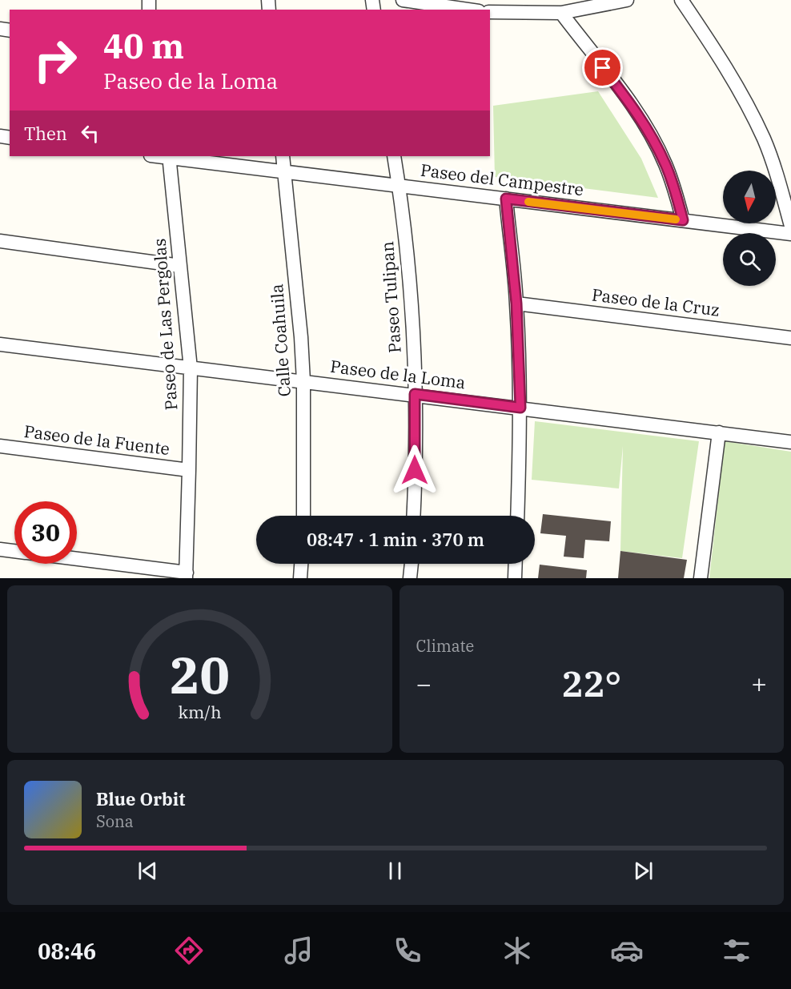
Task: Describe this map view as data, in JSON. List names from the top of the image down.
{
  "streets": {
    "street": [
      "Paseo del Campestre",
      "Paseo Tulipan",
      "Paseo de la Cruz",
      "Paseo de Las Pergolas",
      "Calle Coahuila",
      "Paseo de la Loma",
      "Paseo de la Fuente"
    ]
  },
  "crossings": [
    ["Paseo del Campestre", "Paseo Tulipan"],
    ["Paseo del Campestre", "Paseo de Las Pergolas"],
    ["Paseo del Campestre", "Calle Coahuila"],
    ["Paseo Tulipan", "Paseo de la Loma"],
    ["Paseo de Las Pergolas", "Paseo de la Loma"],
    ["Paseo de Las Pergolas", "Paseo de la Fuente"],
    ["Calle Coahuila", "Paseo de la Loma"]
  ],
  "north": "bottom",
  "page": {
    "turn": ["40 m", "Paseo de la Loma"],
    "then": "Then",
    "limit": "30",
    "trip": "08:47 · 1 min · 370 m",
    "tile": "Climate",
    "heat": ["−", "22°", "+"],
    "song": ["Blue Orbit", "Sona"],
    "tabs": "08:46",
    "gauge": ["20", "km/h"]
  }
}
